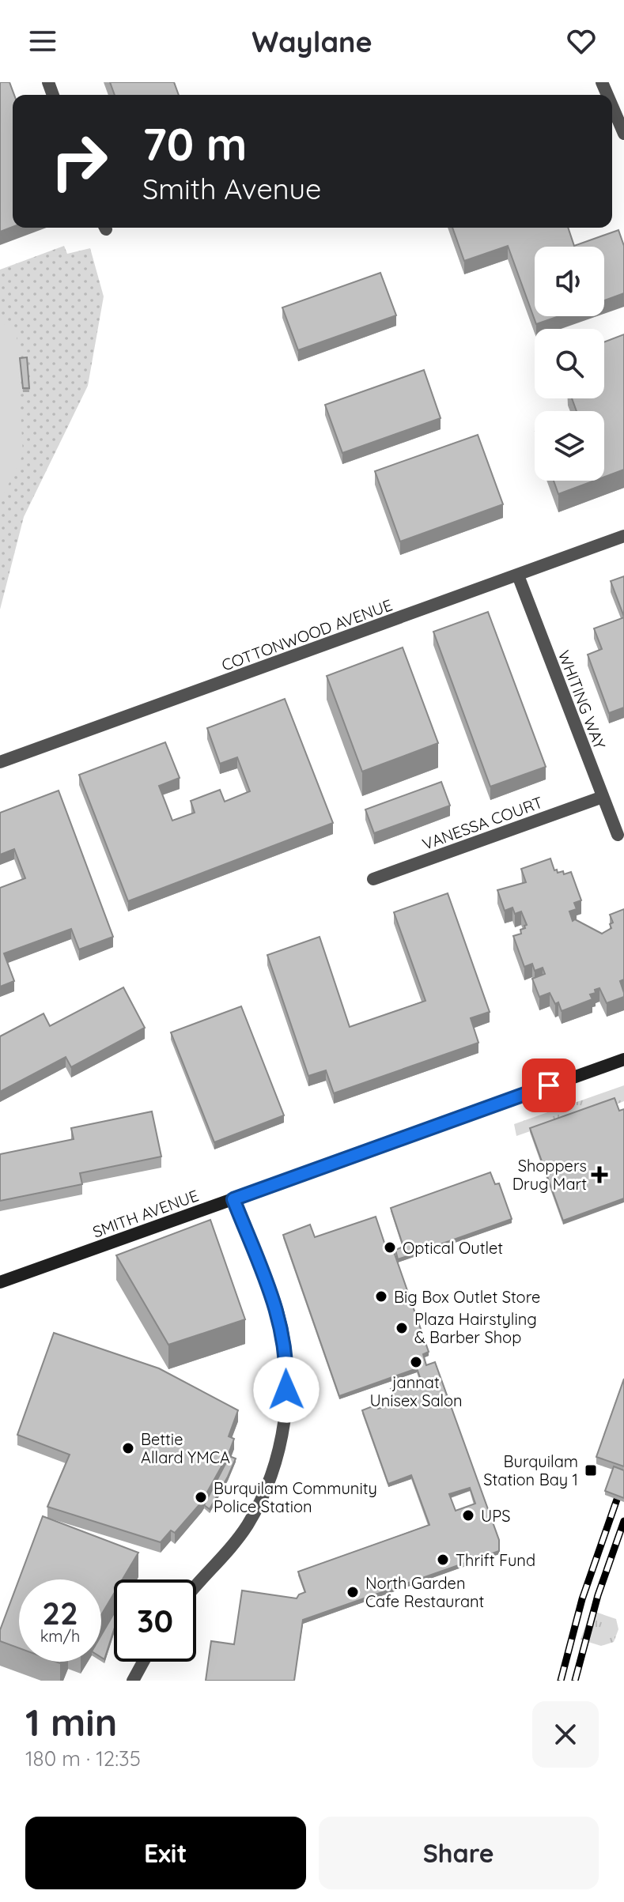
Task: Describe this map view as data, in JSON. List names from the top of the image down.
{
  "streets": {
    "street": [
      "COTTONWOOD AVENUE",
      "WHITING WAY",
      "VANESSA COURT",
      "SMITH AVENUE"
    ]
  },
  "crossings": [
    ["COTTONWOOD AVENUE", "WHITING WAY"],
    ["WHITING WAY", "VANESSA COURT"]
  ],
  "places": {
    "health": ["Shoppers Drug Mart"],
    "other": [
      "Optical Outlet",
      "Big Box Outlet Store",
      "Plaza Hairstyling & Barber Shop",
      "jannat Unisex Salon",
      "Bettie Allard YMCA",
      "Burquilam Community Police Station",
      "UPS",
      "Thrift Fund",
      "North Garden Cafe Restaurant"
    ],
    "transit": ["Burquilam Station Bay 1"]
  },
  "page": {
    "header": "Waylane",
    "turn": ["70 m", "Smith Avenue"],
    "speed": "22 km/h",
    "limit": "30",
    "heading": ["1 min", "180 m · 12:35"],
    "buttons": ["Exit", "Share"]
  }
}
